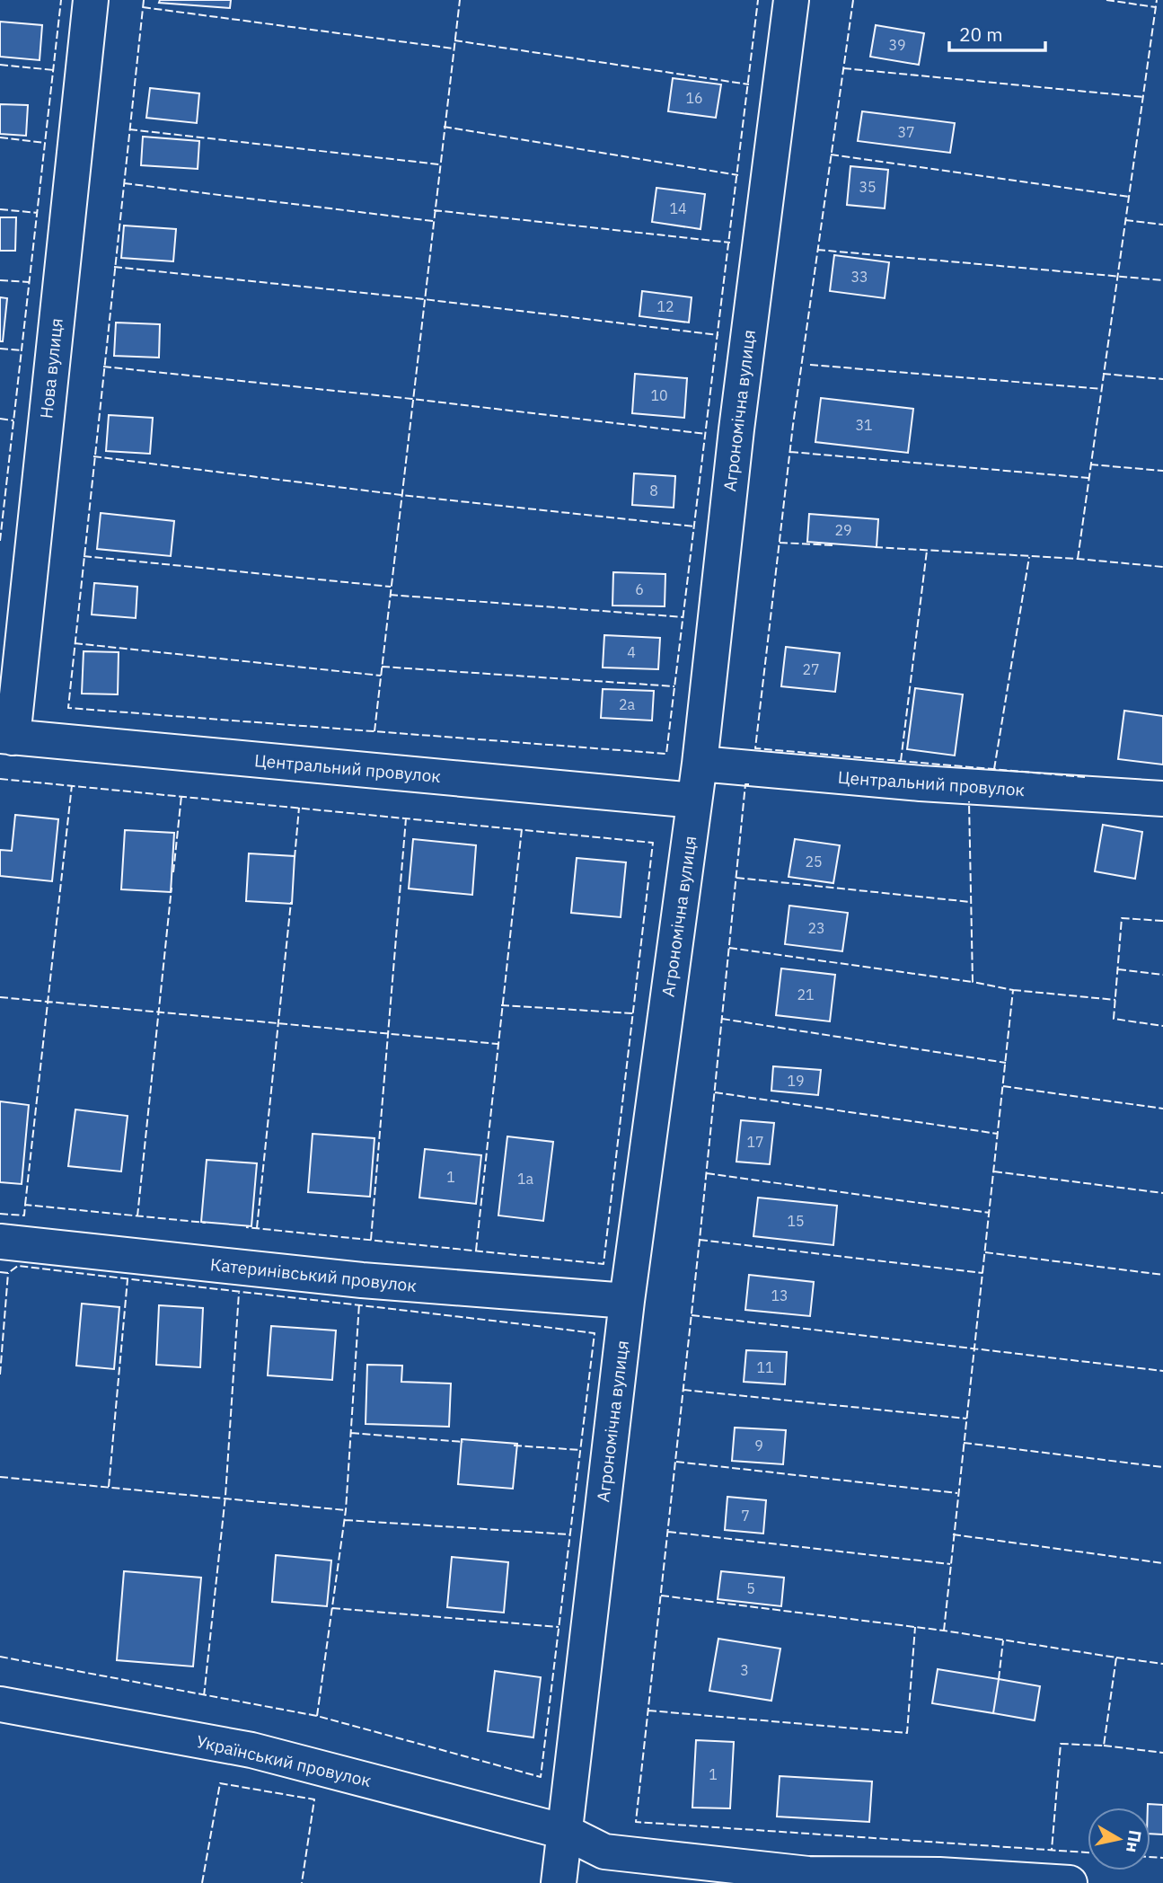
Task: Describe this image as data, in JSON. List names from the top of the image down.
{
  "streets": {
    "street": [
      "Нова вулиця",
      "Агрономічна вулиця",
      "Центральний провулок",
      "Катеринівський провулок",
      "Український провулок"
    ]
  },
  "crossings": [
    ["Нова вулиця", "Центральний провулок"],
    ["Агрономічна вулиця", "Центральний провулок"],
    ["Агрономічна вулиця", "Катеринівський провулок"],
    ["Агрономічна вулиця", "Український провулок"]
  ],
  "house_numbers": [
    "39",
    "16",
    "37",
    "35",
    "14",
    "33",
    "12",
    "10",
    "31",
    "8",
    "29",
    "6",
    "4",
    "27",
    "2а",
    "25",
    "23",
    "21",
    "19",
    "17",
    "1",
    "1а",
    "15",
    "13",
    "11",
    "9",
    "7",
    "5",
    "3",
    "1"
  ],
  "scale_bar": "20 m",
  "north": "right"
}
